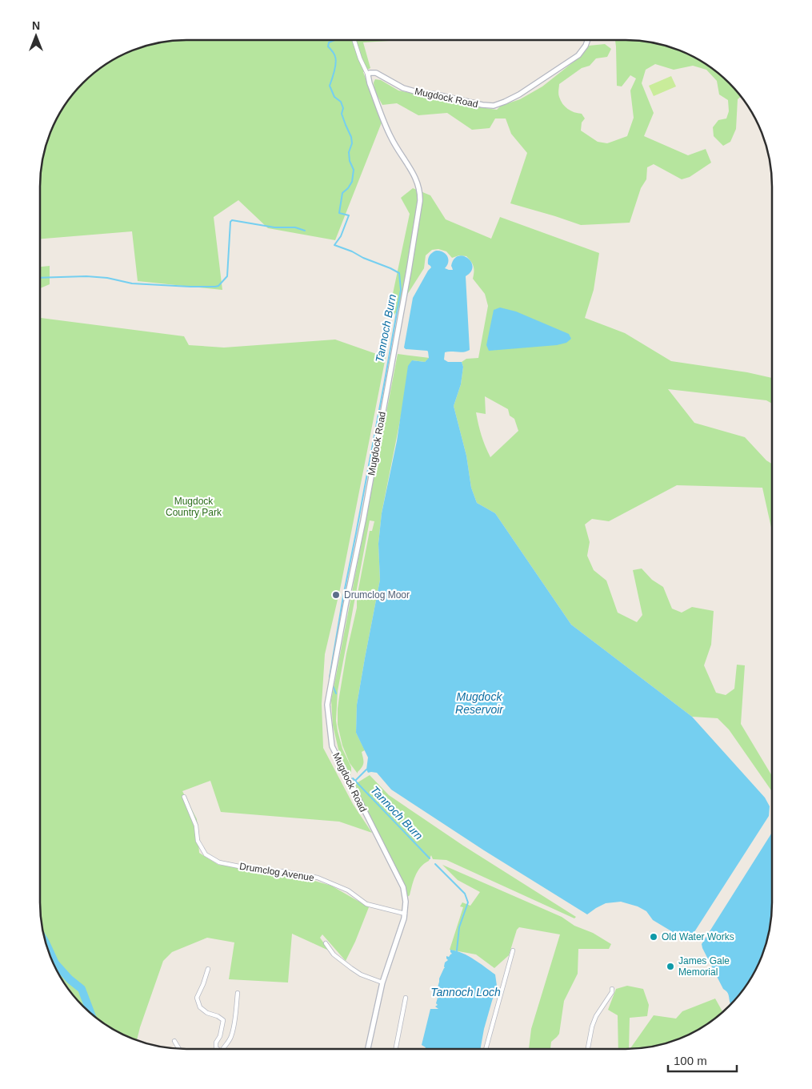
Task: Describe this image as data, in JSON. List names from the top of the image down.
{
  "streets": {
    "street": ["Mugdock Road", "Drumclog Avenue"]
  },
  "crossings": [
    ["Mugdock Road", "Drumclog Avenue"]
  ],
  "water": ["Tannoch Burn", "Mugdock Reservoir", "Tannoch Loch"],
  "parks": ["Mugdock Country Park"],
  "places": ["Drumclog Moor", "Old Water Works", "James Gale Memorial"],
  "scale_bar": "100 m",
  "north": "top"
}
